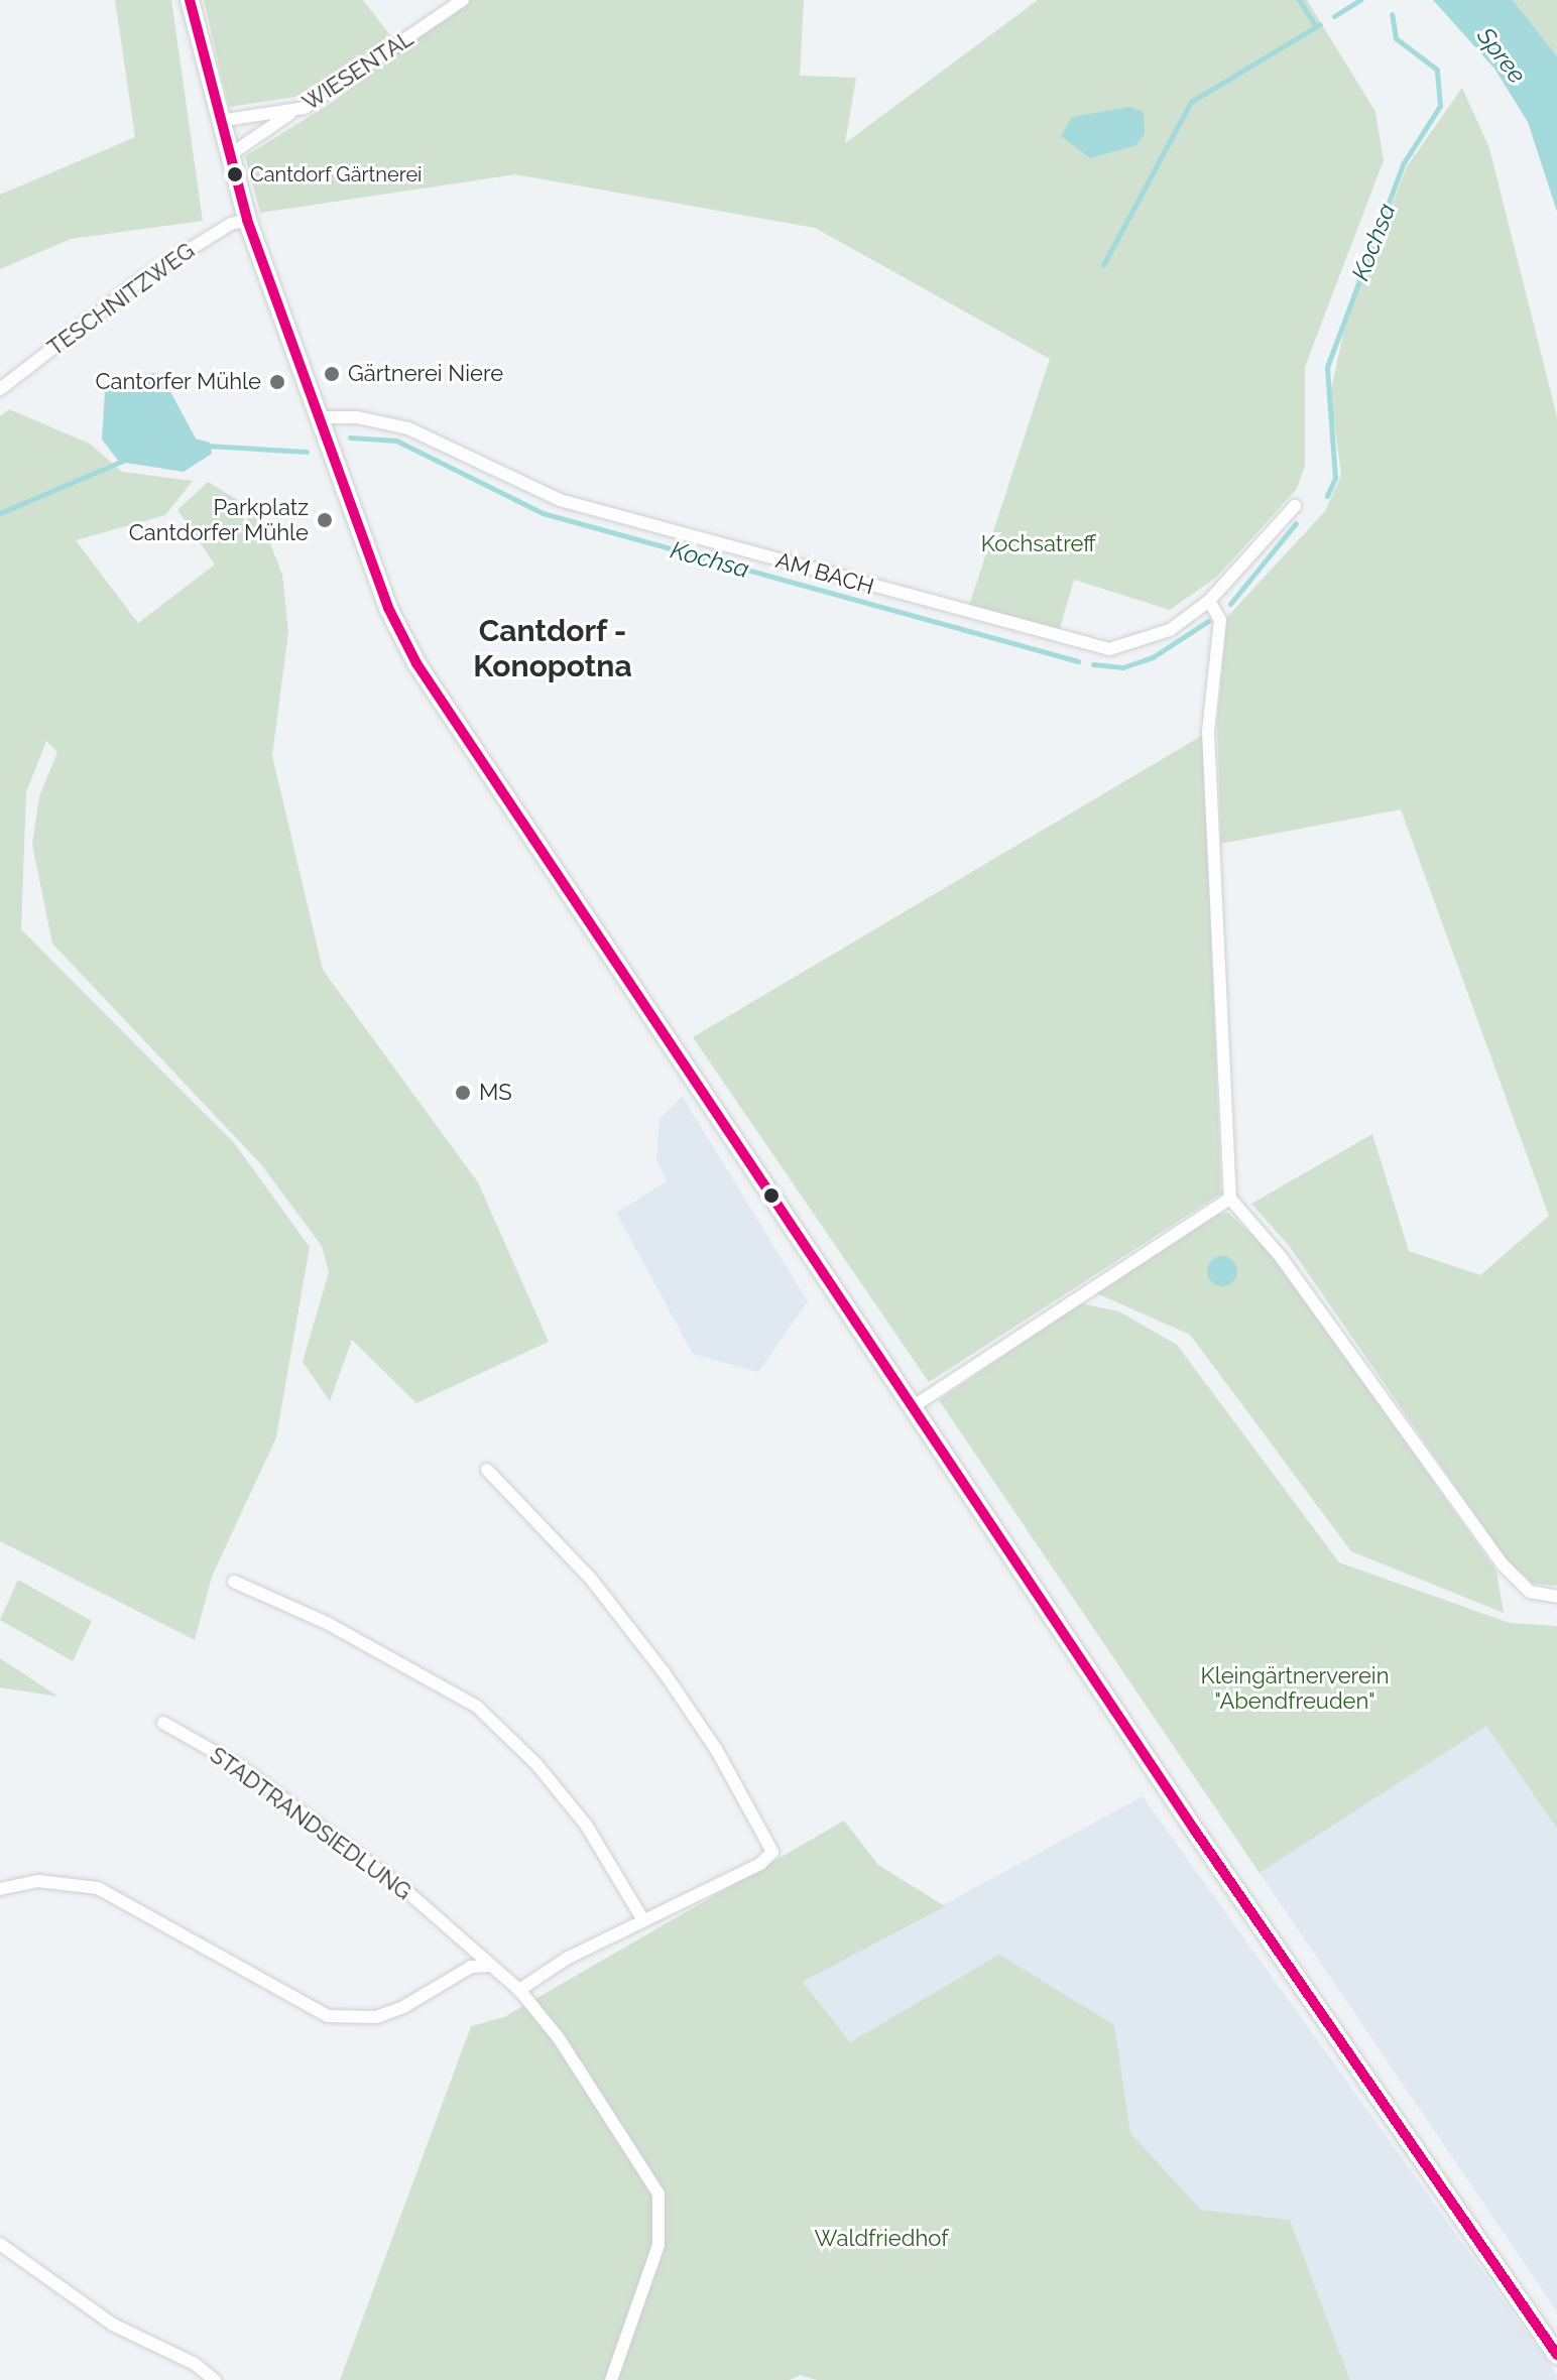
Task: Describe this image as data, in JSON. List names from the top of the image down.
{
  "streets": {
    "street": [
      "WIESENTAL",
      "TESCHNITZWEG",
      "AM BACH",
      "STADTRANDSIEDLUNG"
    ]
  },
  "districts": ["Cantdorf - Konopotna"],
  "water": ["Spree", "Kochsa"],
  "parks": ["Kochsatreff", "Kleingärtnerverein \"Abendfreuden\"", "Waldfriedhof"],
  "places": [
    "Cantdorf Gärtnerei",
    "Gärtnerei Niere",
    "Cantorfer Mühle",
    "Parkplatz Cantdorfer Mühle",
    "MS"
  ]
}
